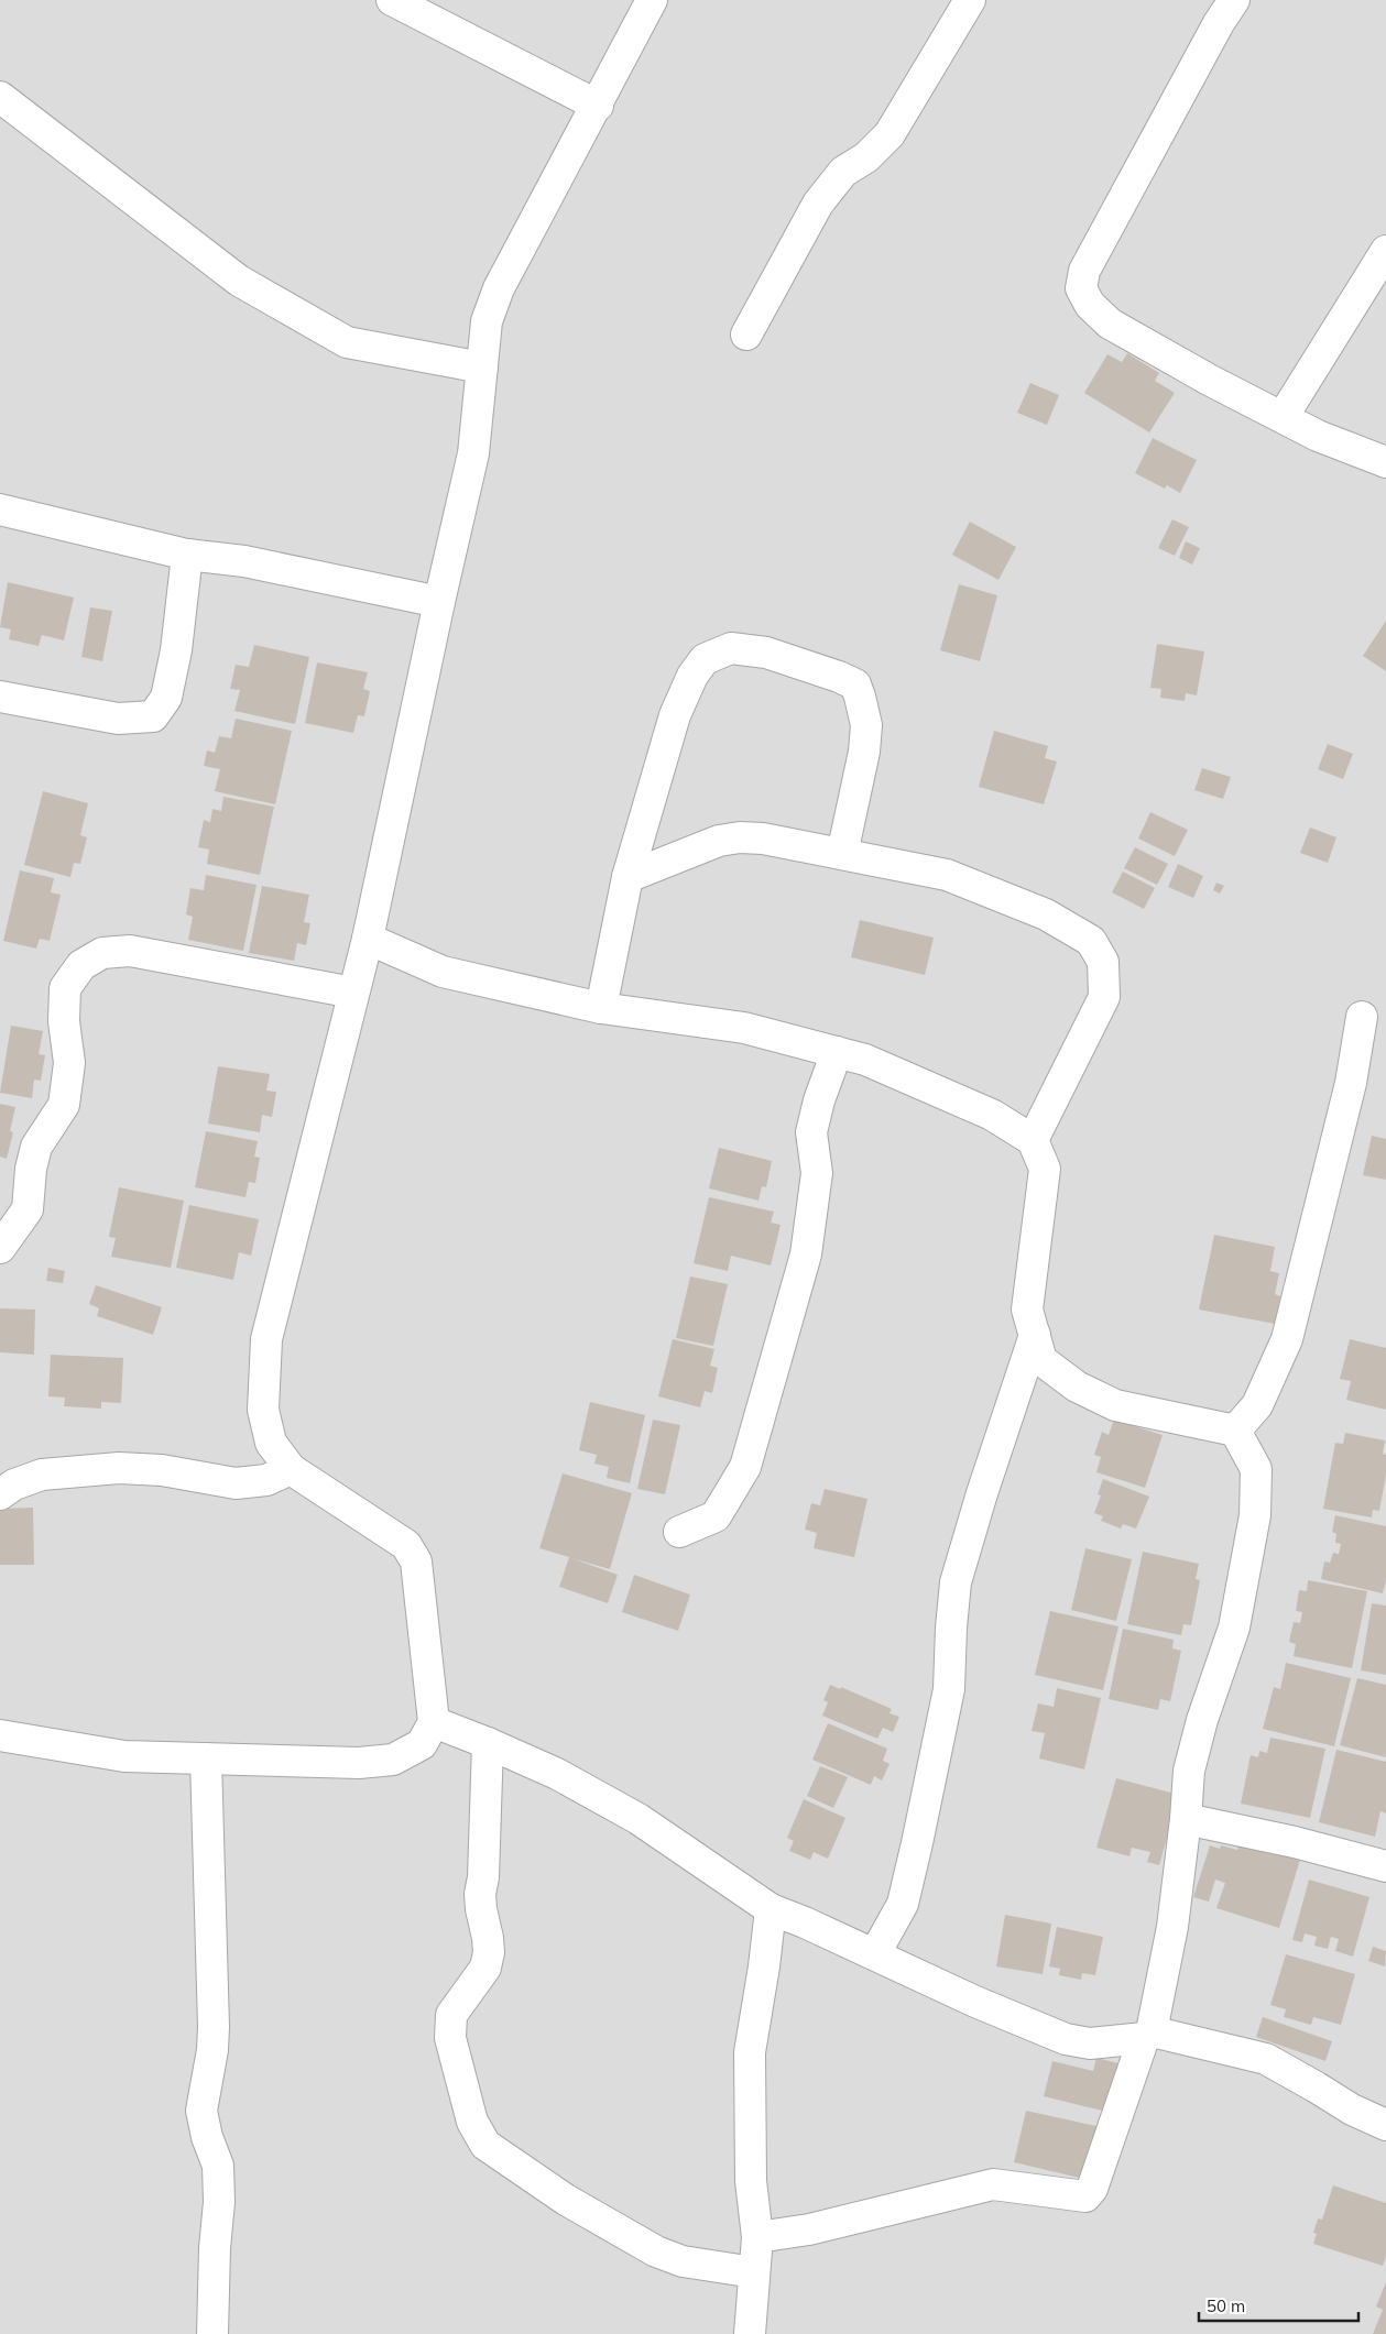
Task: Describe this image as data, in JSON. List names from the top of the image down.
{
  "scale_bar": "50 m"
}
